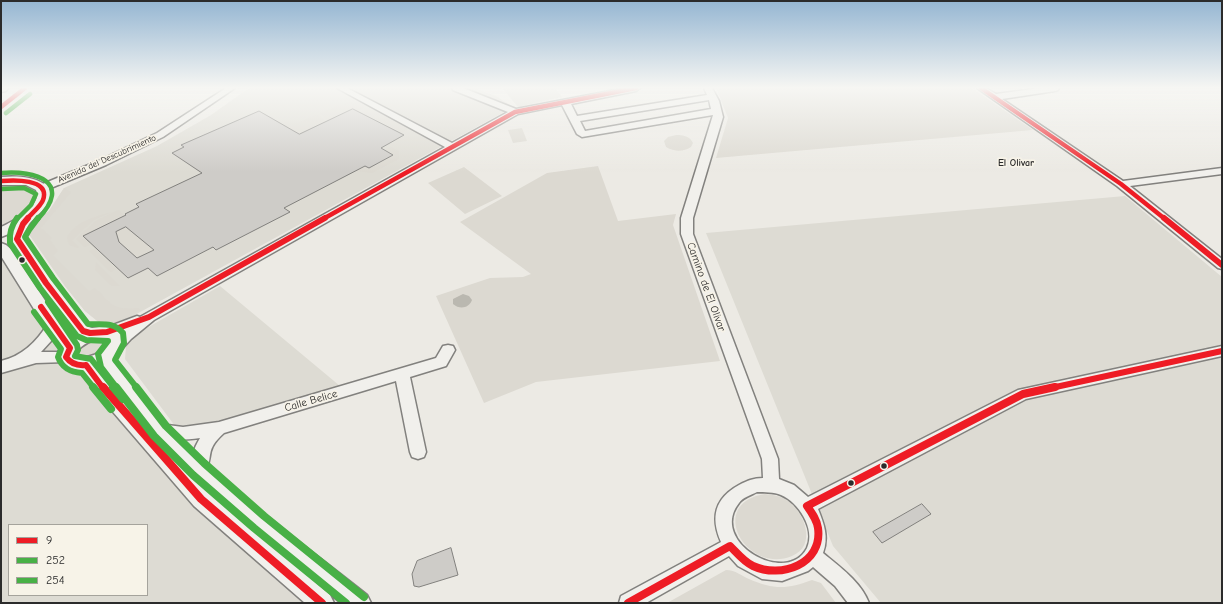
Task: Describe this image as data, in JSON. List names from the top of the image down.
{
  "streets": {
    "street": ["Avenida del Descubrimiento", "Camino de El Olivar", "Calle Belice"]
  },
  "districts": ["El Olivar"],
  "lines": ["transit line 9", "transit line 254", "transit line 252"],
  "legend": ["9", "252", "254"]
}
